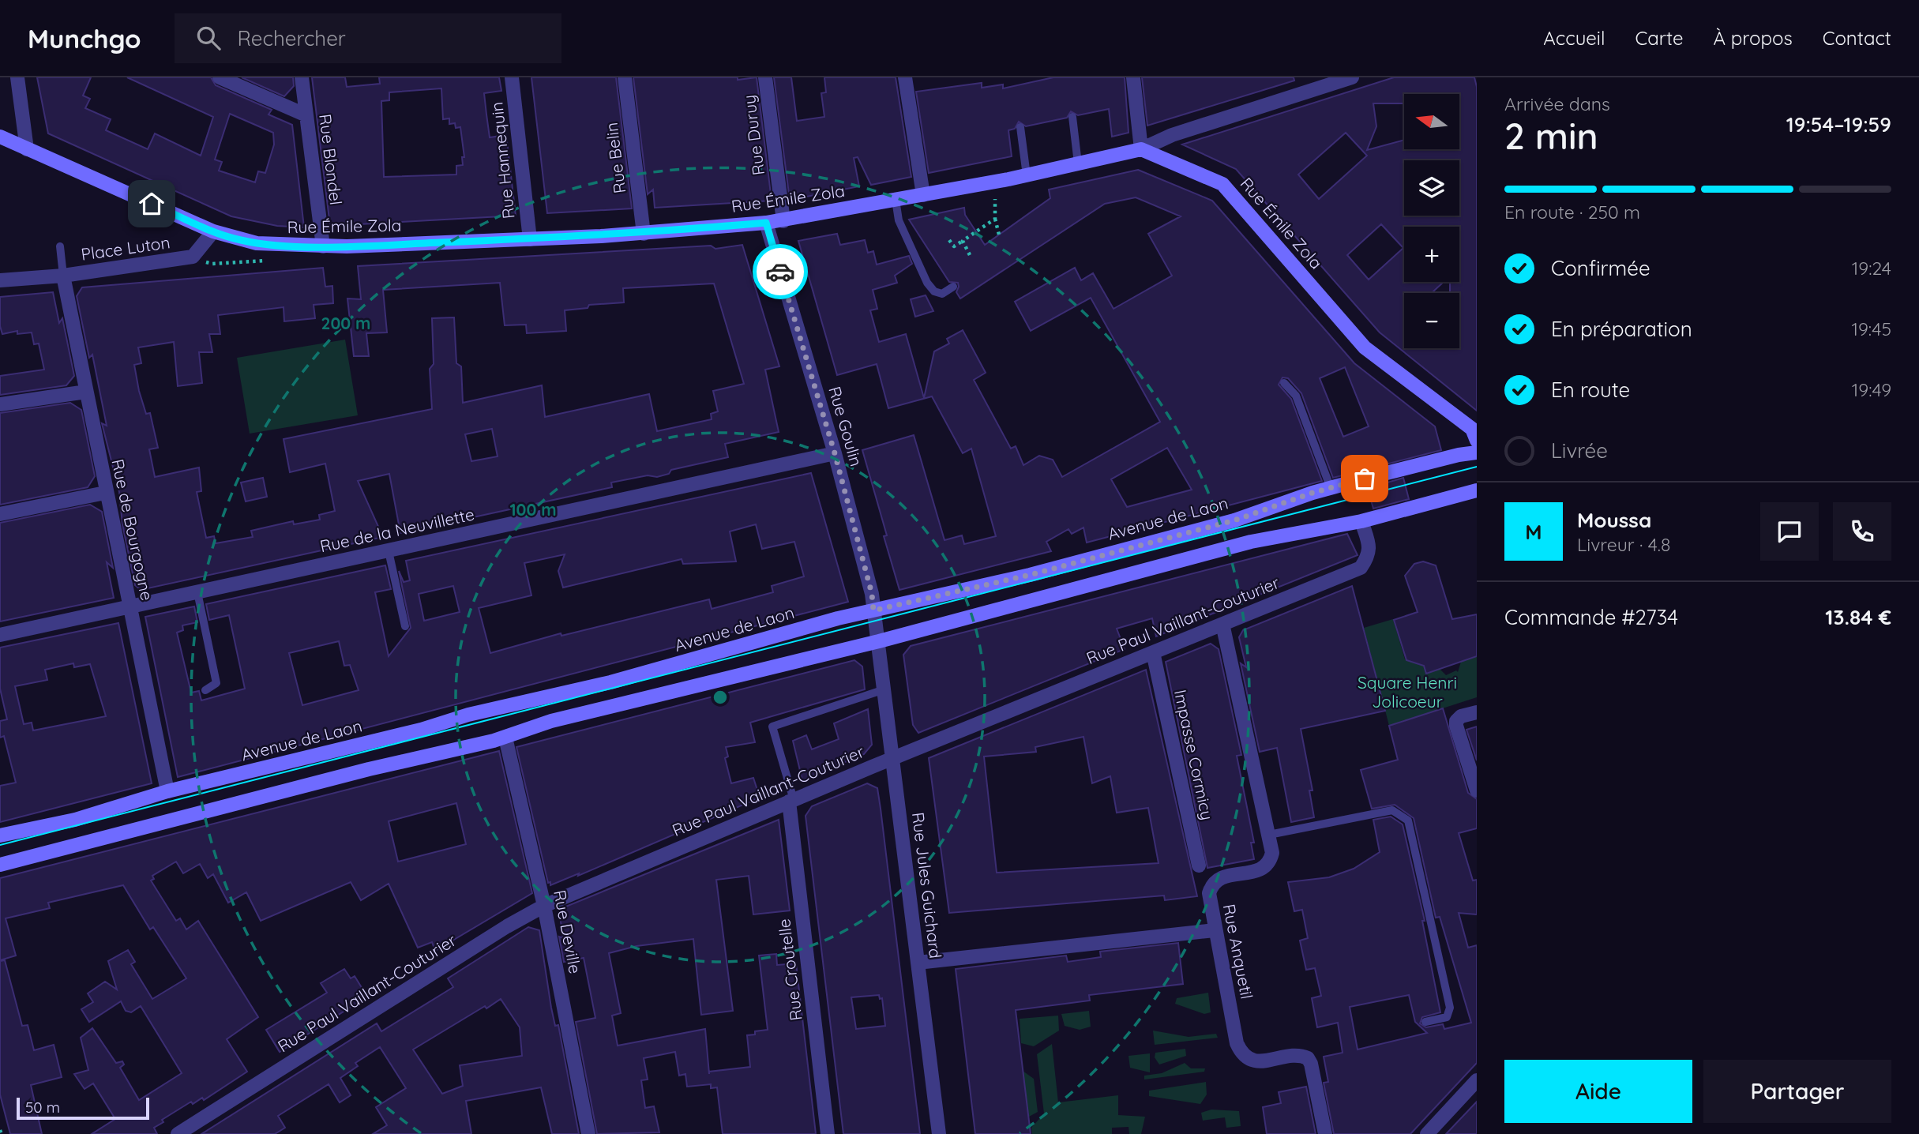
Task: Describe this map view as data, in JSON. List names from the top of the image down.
{
  "streets": {
    "main road": ["Rue Émile Zola", "Avenue de Laon"],
    "street": [
      "Rue Duruy",
      "Rue Belin",
      "Rue Blondel",
      "Rue Hannequin",
      "Place Luton",
      "Rue Goulin",
      "Rue de Bourgogne",
      "Rue de la Neuvillette",
      "Rue Paul Vaillant-Couturier",
      "Impasse Cormicy",
      "Rue Jules Guichard",
      "Rue Deville",
      "Rue Anquetil",
      "Rue Croutelle"
    ]
  },
  "crossings": [
    ["Rue Duruy", "Rue Émile Zola"],
    ["Rue Belin", "Rue Émile Zola"],
    ["Rue Blondel", "Rue Émile Zola"],
    ["Rue Hannequin", "Rue Émile Zola"],
    ["Rue Émile Zola", "Place Luton"],
    ["Rue Émile Zola", "Rue Goulin"],
    ["Place Luton", "Rue de Bourgogne"],
    ["Rue Goulin", "Avenue de Laon"],
    ["Rue Goulin", "Rue de la Neuvillette"],
    ["Rue Goulin", "Rue Jules Guichard"],
    ["Avenue de Laon", "Rue de Bourgogne"],
    ["Rue de Bourgogne", "Rue de la Neuvillette"],
    ["Rue Paul Vaillant-Couturier", "Impasse Cormicy"],
    ["Rue Paul Vaillant-Couturier", "Rue Jules Guichard"],
    ["Rue Paul Vaillant-Couturier", "Rue Deville"],
    ["Rue Paul Vaillant-Couturier", "Rue Anquetil"],
    ["Rue Paul Vaillant-Couturier", "Rue Croutelle"]
  ],
  "parks": ["Square Henri Jolicoeur"],
  "scale_bar": "50 m",
  "north": "left",
  "page": {
    "header": "Munchgo",
    "search": "Rechercher",
    "nav": [
      "Accueil",
      "Carte",
      "À propos",
      "Contact"
    ],
    "heading": ["2 min", "Arrivée dans", "19:54–19:59"],
    "panel": [
      "Moussa",
      "Livreur · 4.8",
      "Commande #2734",
      "13.84 €"
    ],
    "map_buttons": ["+", "−"],
    "bar": "En route · 250 m",
    "list": [
      ["Confirmée", "19:24"],
      ["En préparation", "19:45"],
      ["En route", "19:49"],
      "Livrée"
    ],
    "round": "M",
    "buttons": ["Aide", "Partager"],
    "scale": "50 m"
  },
  "rings": ["200 m", "100 m"]
}
